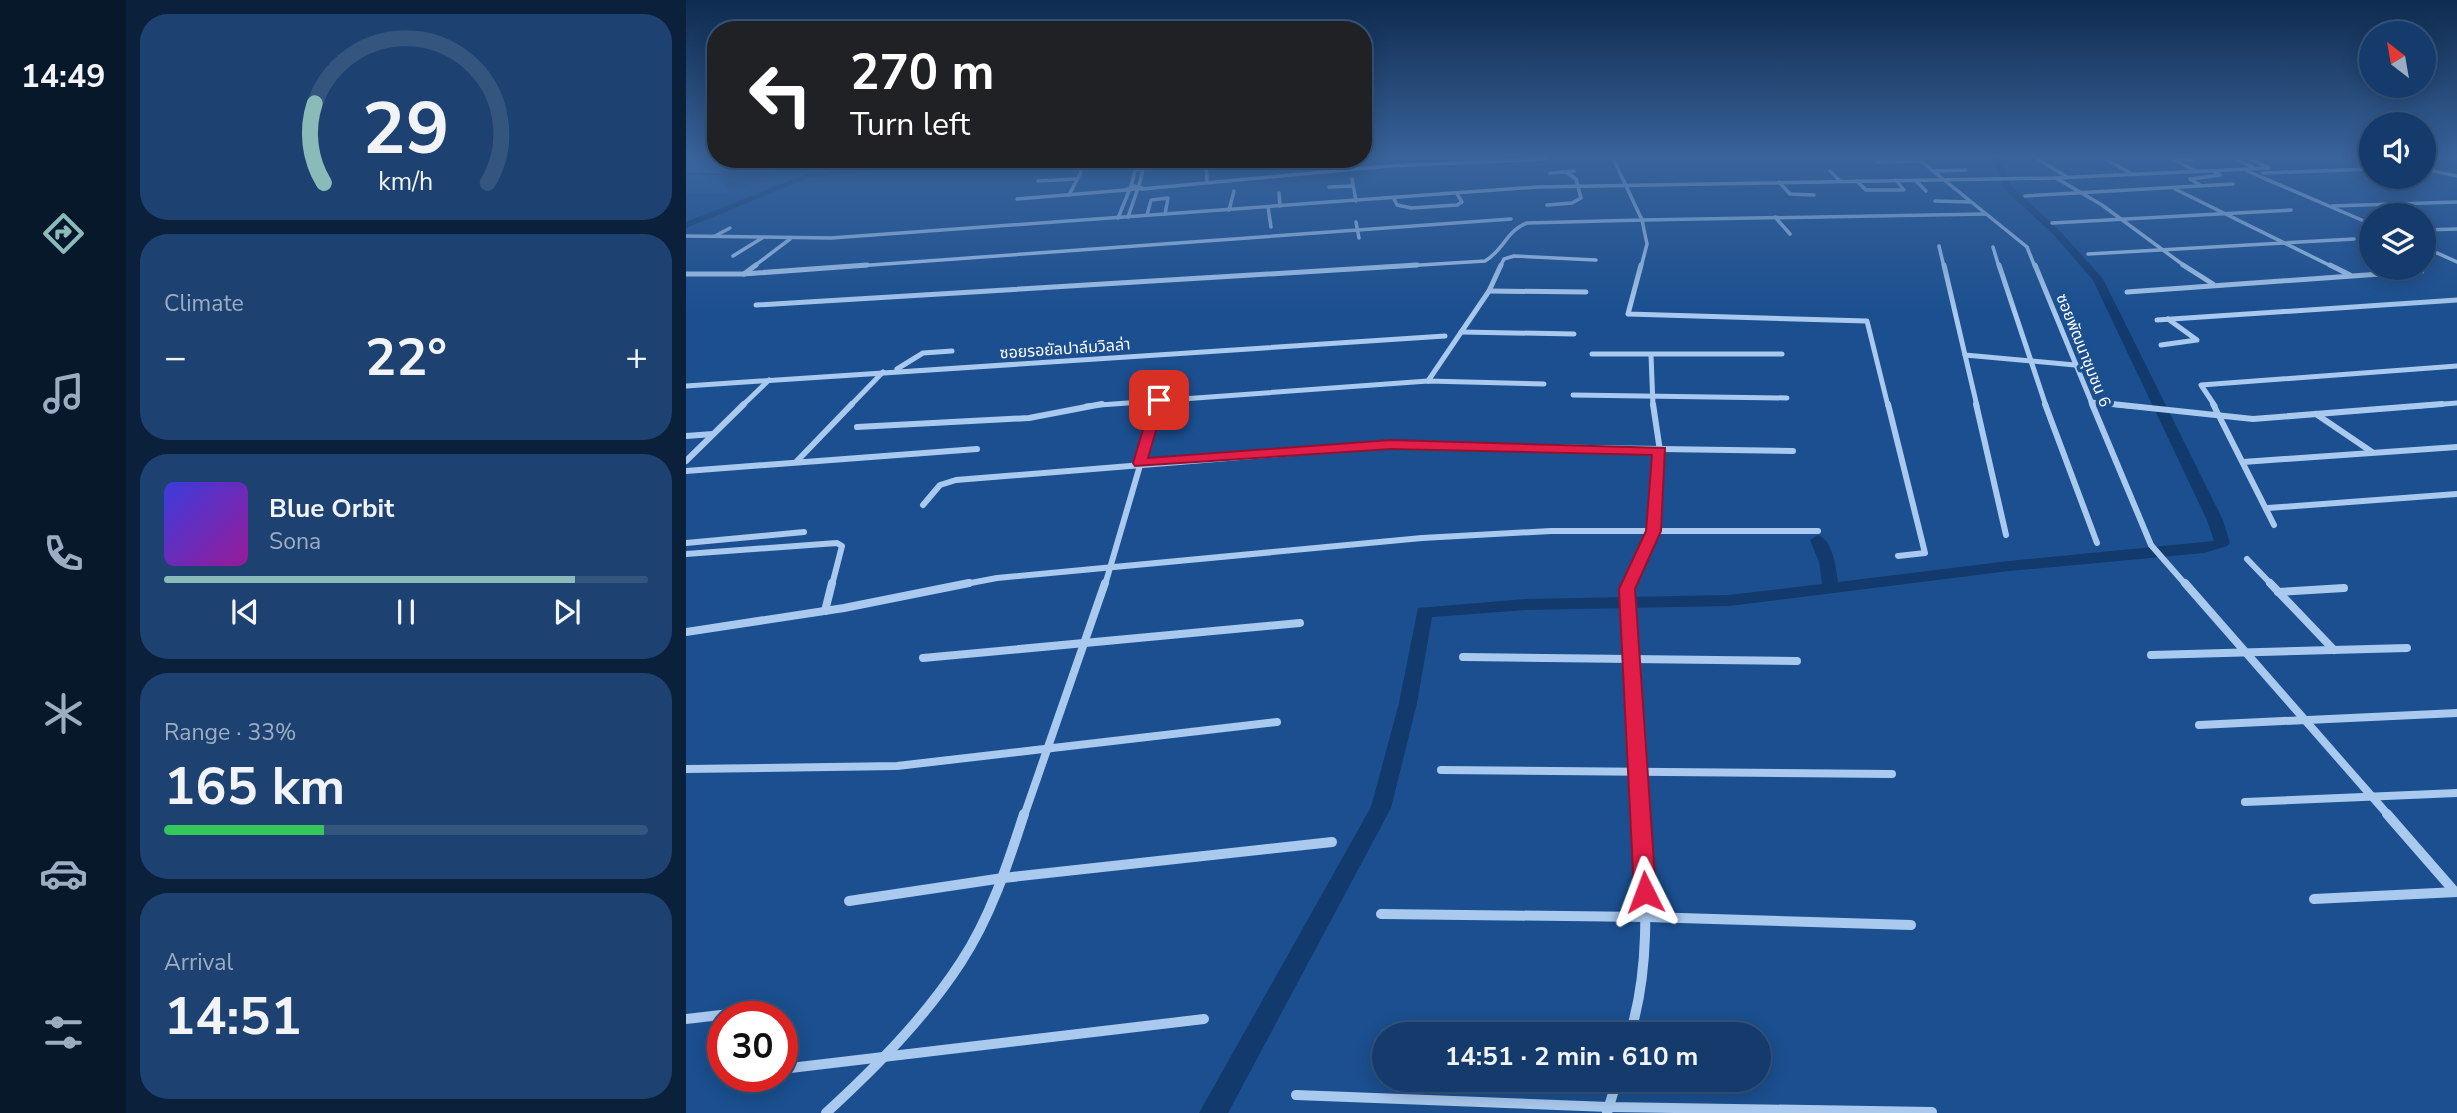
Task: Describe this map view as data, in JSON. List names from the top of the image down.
{
  "streets": {
    "street": ["ซอยรอยัลปาล์มวิลล่า", "ซอยพัฒนาชุมชน 6"]
  },
  "north": "top left",
  "page": {
    "tabs": "14:49",
    "turn": ["270 m", "Turn left"],
    "tile": [
      "Climate",
      ["Range · 33%", "165 km"],
      ["Arrival", "14:51"]
    ],
    "heat": ["−", "22°", "+"],
    "song": ["Blue Orbit", "Sona"],
    "limit": "30",
    "trip": "14:51 · 2 min · 610 m",
    "gauge": ["29", "km/h"]
  }
}
